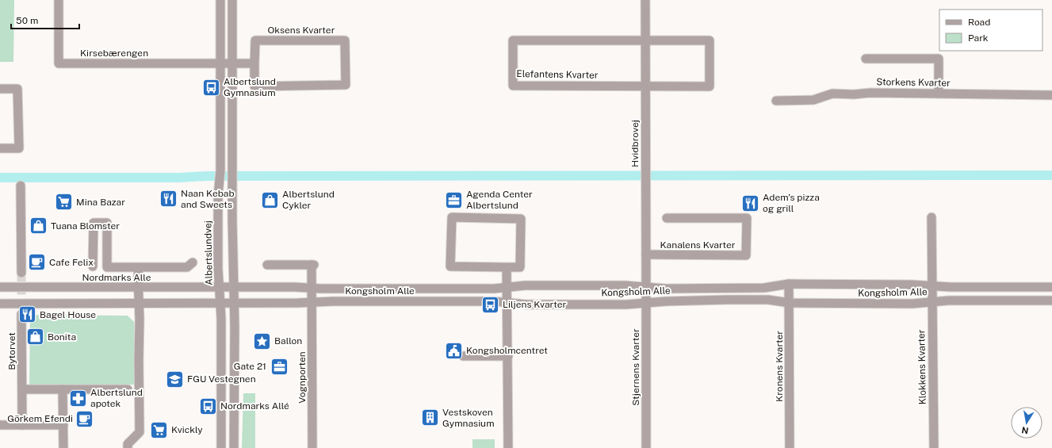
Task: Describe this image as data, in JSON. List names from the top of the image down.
{
  "streets": {
    "street": [
      "Oksens Kvarter",
      "Kirsebærengen",
      "Elefantens Kvarter",
      "Storkens Kvarter",
      "Hvidbrovej",
      "Kanalens Kvarter",
      "Albertslundvej",
      "Nordmarks Alle",
      "Kongsholm Alle",
      "Bytorvet",
      "Kronens Kvarter",
      "Stjernens Kvarter",
      "Klokkens Kvarter",
      "Vognporten"
    ]
  },
  "crossings": [
    ["Kirsebærengen", "Albertslundvej"],
    ["Elefantens Kvarter", "Hvidbrovej"],
    ["Hvidbrovej", "Kanalens Kvarter"],
    ["Hvidbrovej", "Kongsholm Alle"],
    ["Hvidbrovej", "Stjernens Kvarter"],
    ["Albertslundvej", "Nordmarks Alle"],
    ["Albertslundvej", "Kongsholm Alle"],
    ["Nordmarks Alle", "Kongsholm Alle"],
    ["Kongsholm Alle", "Kronens Kvarter"],
    ["Kongsholm Alle", "Stjernens Kvarter"],
    ["Kongsholm Alle", "Klokkens Kvarter"],
    ["Kongsholm Alle", "Vognporten"]
  ],
  "places": {
    "bus stop": ["Albertslund Gymnasium", "Liljens Kvarter", "Nordmarks Allé"],
    "restaurant": ["Naan Kebab and Sweets", "Adem’s pizza og grill", "Bagel House"],
    "shop": ["Albertslund Cykler", "Tuana Blomster", "Bonita"],
    "office": ["Agenda Center Albertslund", "Gate 21"],
    "supermarket": ["Mina Bazar", "Kvickly"],
    "cafe": ["Cafe Felix", "Görkem Efendi"],
    "place": ["Ballon"],
    "public building": ["Kongsholmcentret"],
    "school or university": ["FGU Vestegnen"],
    "pharmacy": ["Albertslund apotek"],
    "building": ["Vestskoven Gymnasium"]
  },
  "legend": ["Road", "Park"],
  "scale_bar": "50 m",
  "north": "bottom"
}
